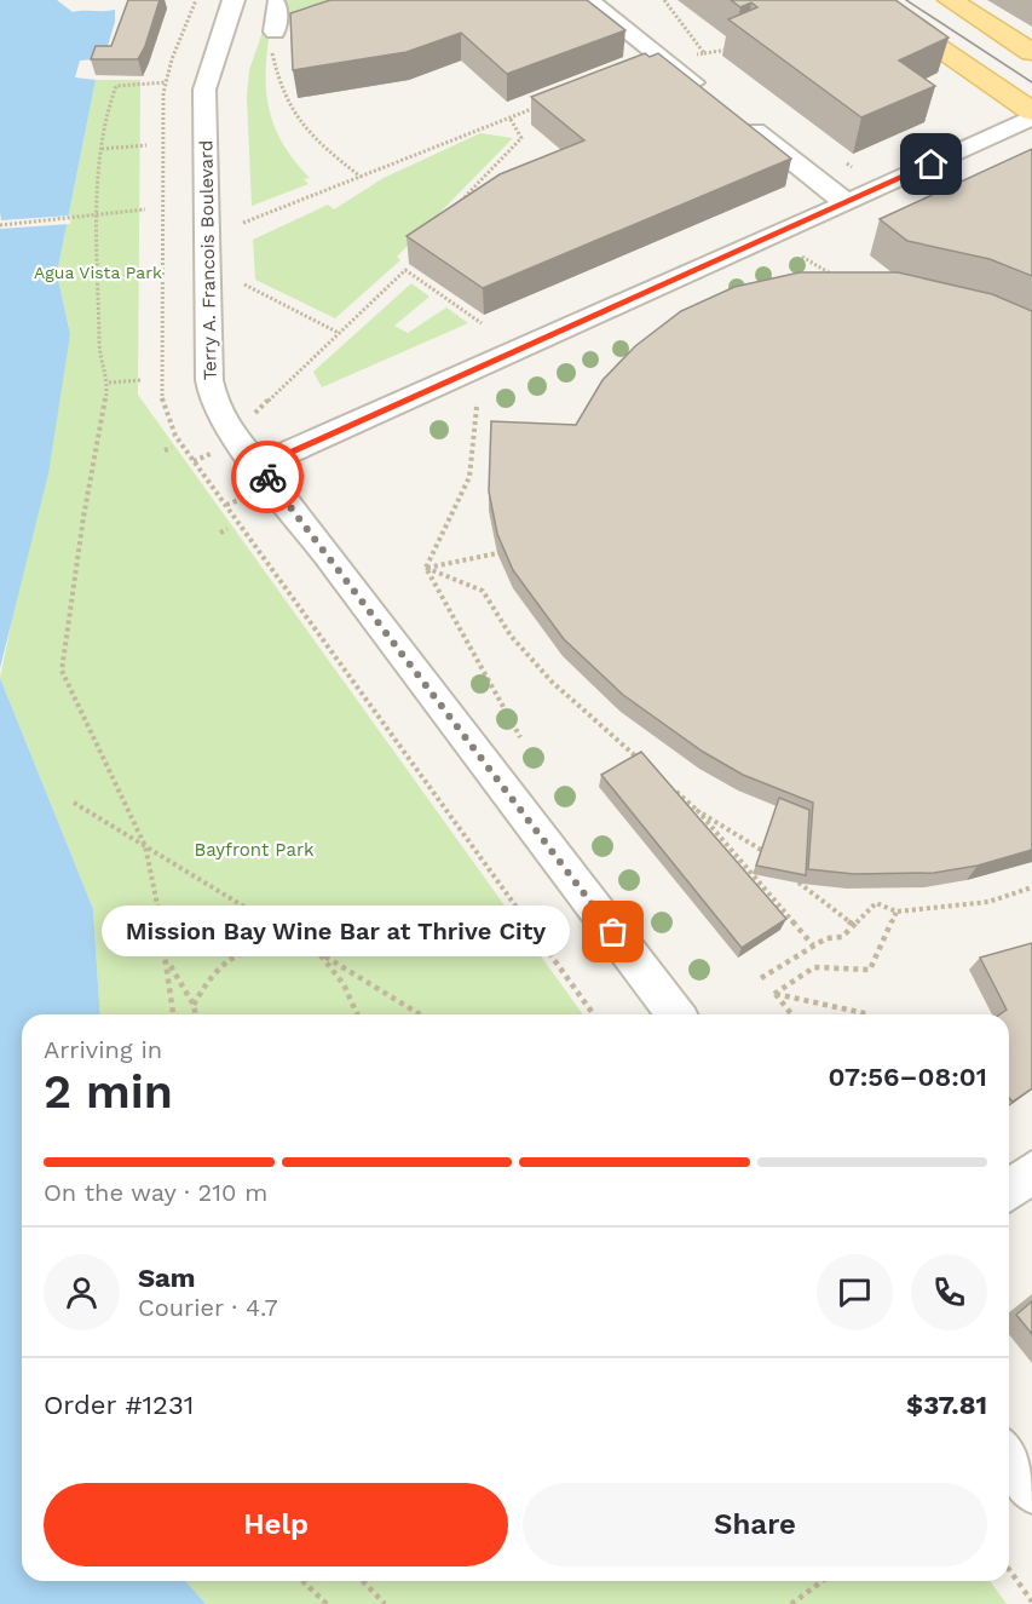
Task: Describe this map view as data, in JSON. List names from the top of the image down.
{
  "streets": {
    "street": ["Terry A. Francois Boulevard"]
  },
  "parks": ["Agua Vista Park", "Bayfront Park"],
  "places": ["Mission Bay Wine Bar at Thrive City"],
  "page": {
    "bubble": "Mission Bay Wine Bar at Thrive City",
    "heading": ["2 min", "Arriving in", "07:56–08:01"],
    "panel": [
      "Sam",
      "Courier · 4.7",
      "Order #1231",
      "$37.81"
    ],
    "bar": "On the way · 210 m",
    "buttons": ["Help", "Share"]
  }
}
